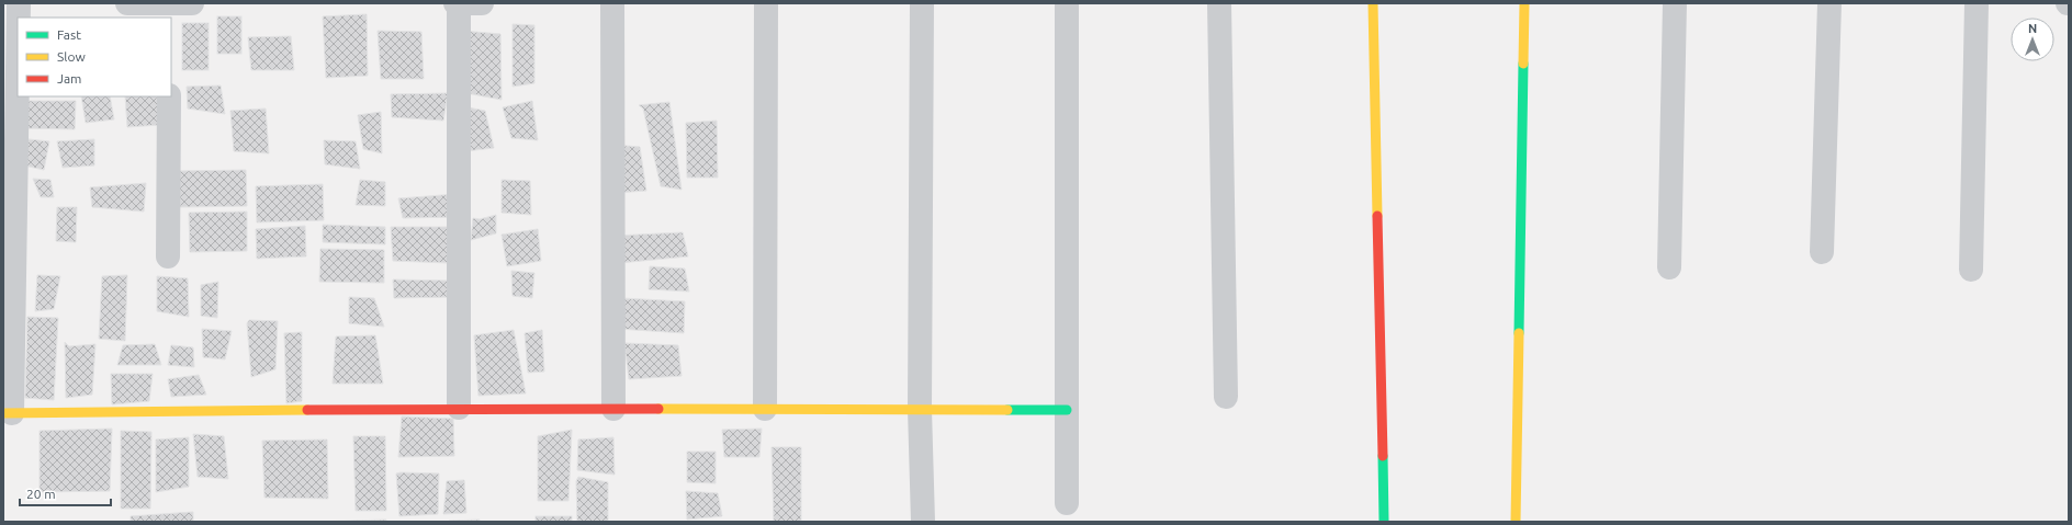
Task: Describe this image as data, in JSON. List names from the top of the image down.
{
  "legend": ["Fast", "Slow", "Jam"],
  "scale_bar": "20 m",
  "north": "top"
}
